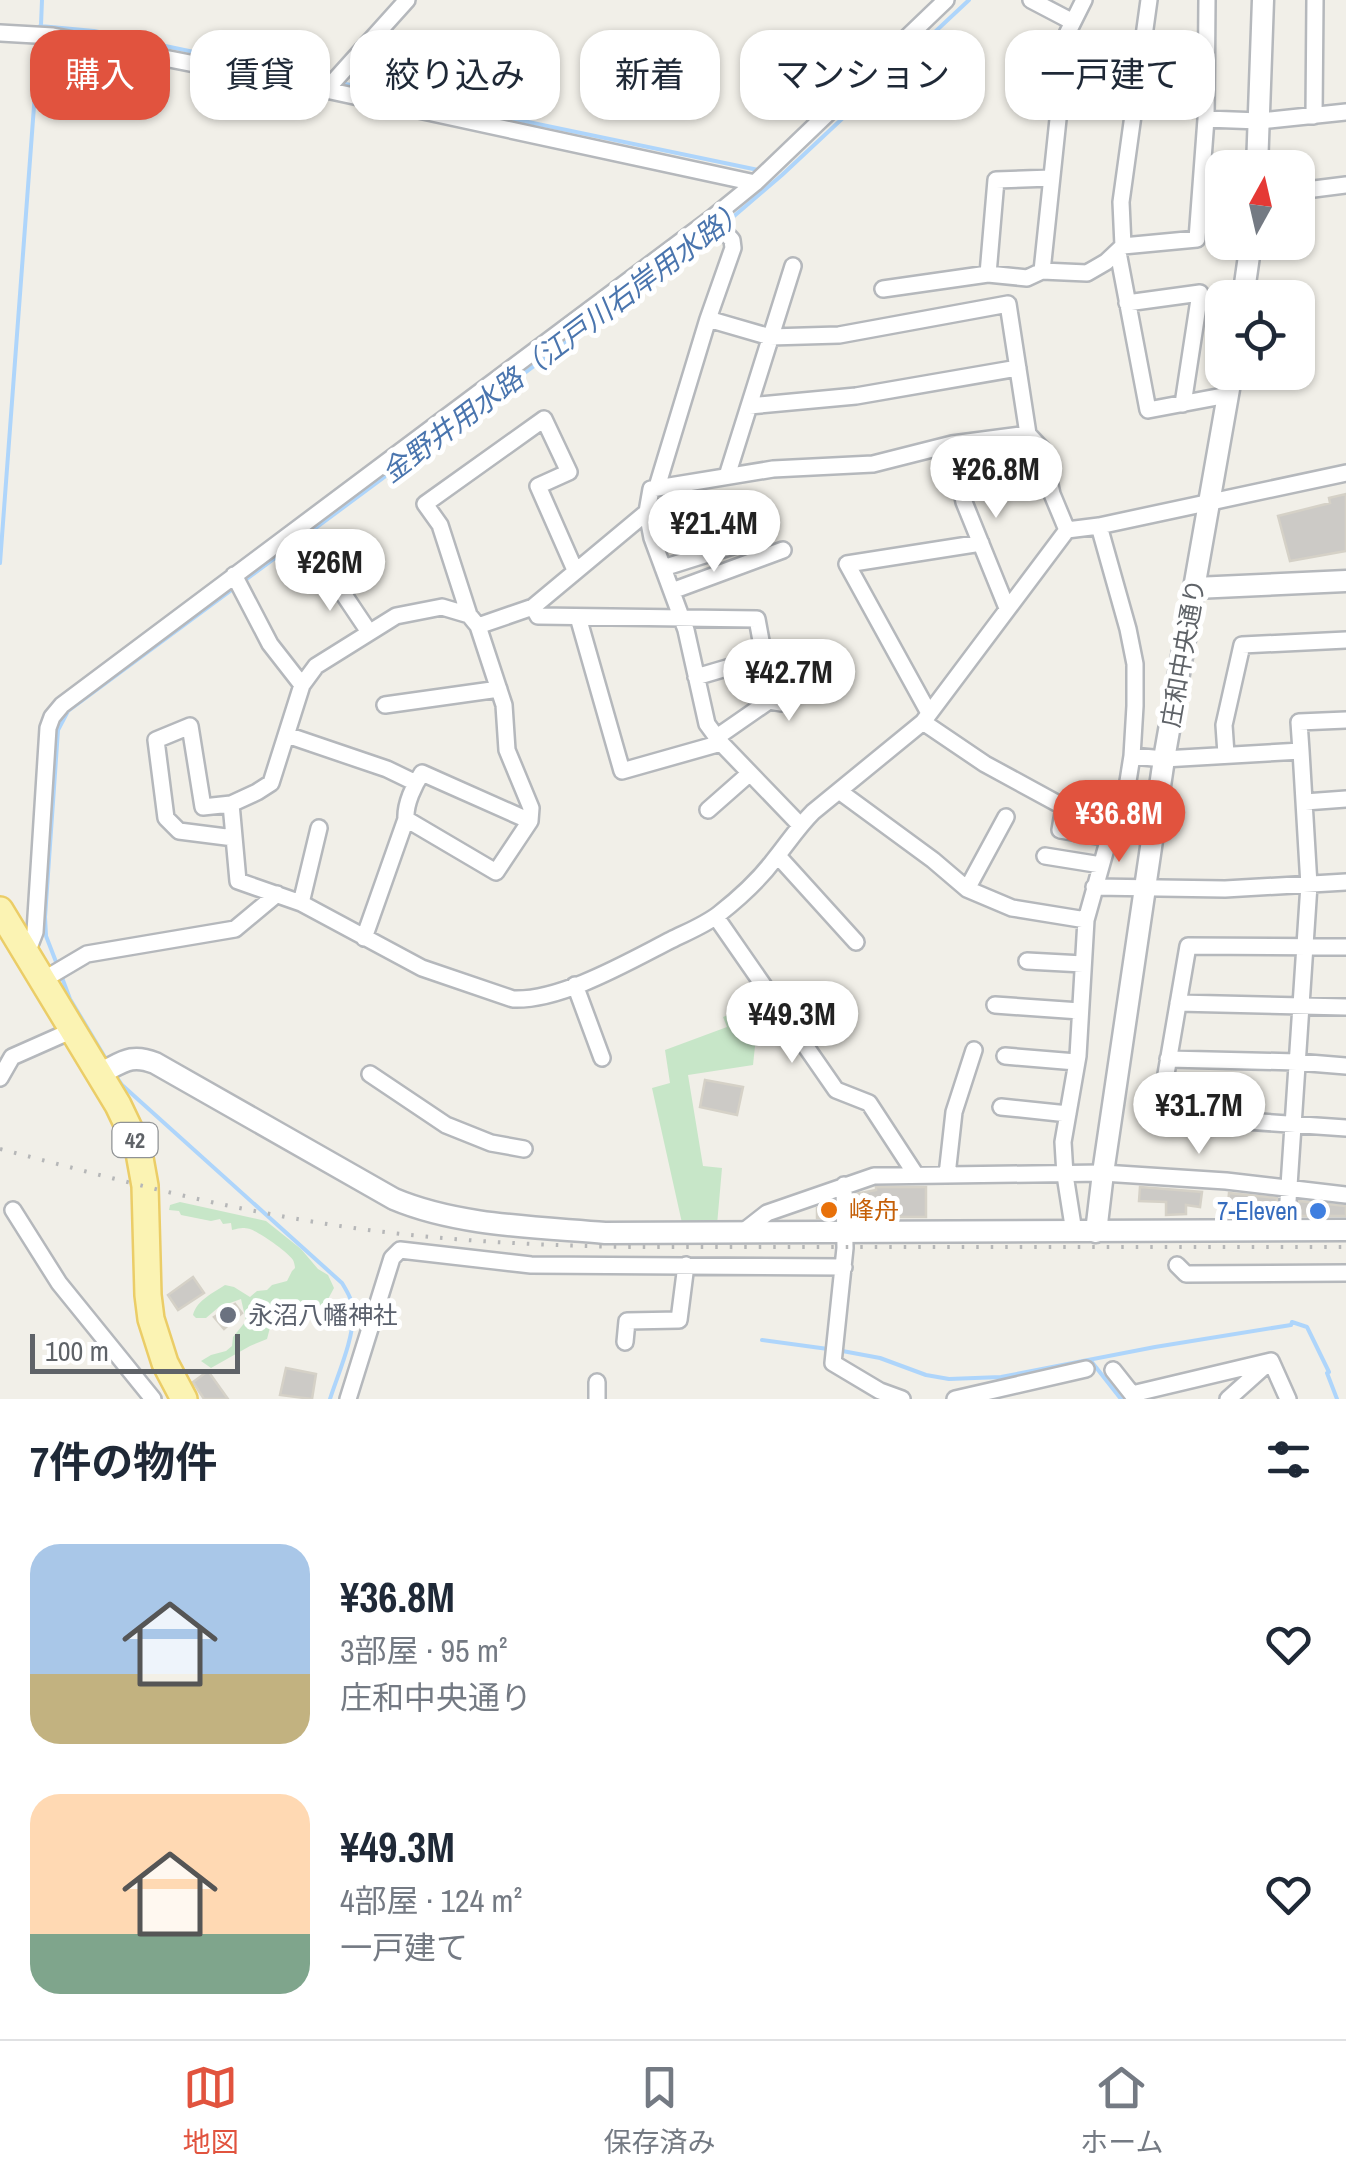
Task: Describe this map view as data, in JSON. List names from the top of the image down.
{
  "streets": {
    "main road": ["42"],
    "street": ["庄和中央通り"]
  },
  "water": ["金野井用水路（江戸川右岸用水路）"],
  "places": ["峰舟", "7-Eleven", "永沼八幡神社"],
  "scale_bar": "100 m",
  "north": "top",
  "page": {
    "chip": [
      "購入",
      "賃貸",
      "絞り込み",
      "新着",
      "マンション",
      "一戸建て"
    ],
    "price": [
      "¥26.8M",
      "¥21.4M",
      "¥26M",
      "¥42.7M",
      "¥36.8M",
      "¥49.3M",
      "¥31.7M"
    ],
    "scale": "100 m",
    "heading": "7件の物件",
    "list": [
      {
        "name": "¥36.8M",
        "note": "3部屋 · 95 m² · 庄和中央通り"
      },
      {
        "name": "¥49.3M",
        "note": "4部屋 · 124 m² · 一戸建て"
      }
    ],
    "tabs": ["地図", "保存済み", "ホーム"]
  }
}
